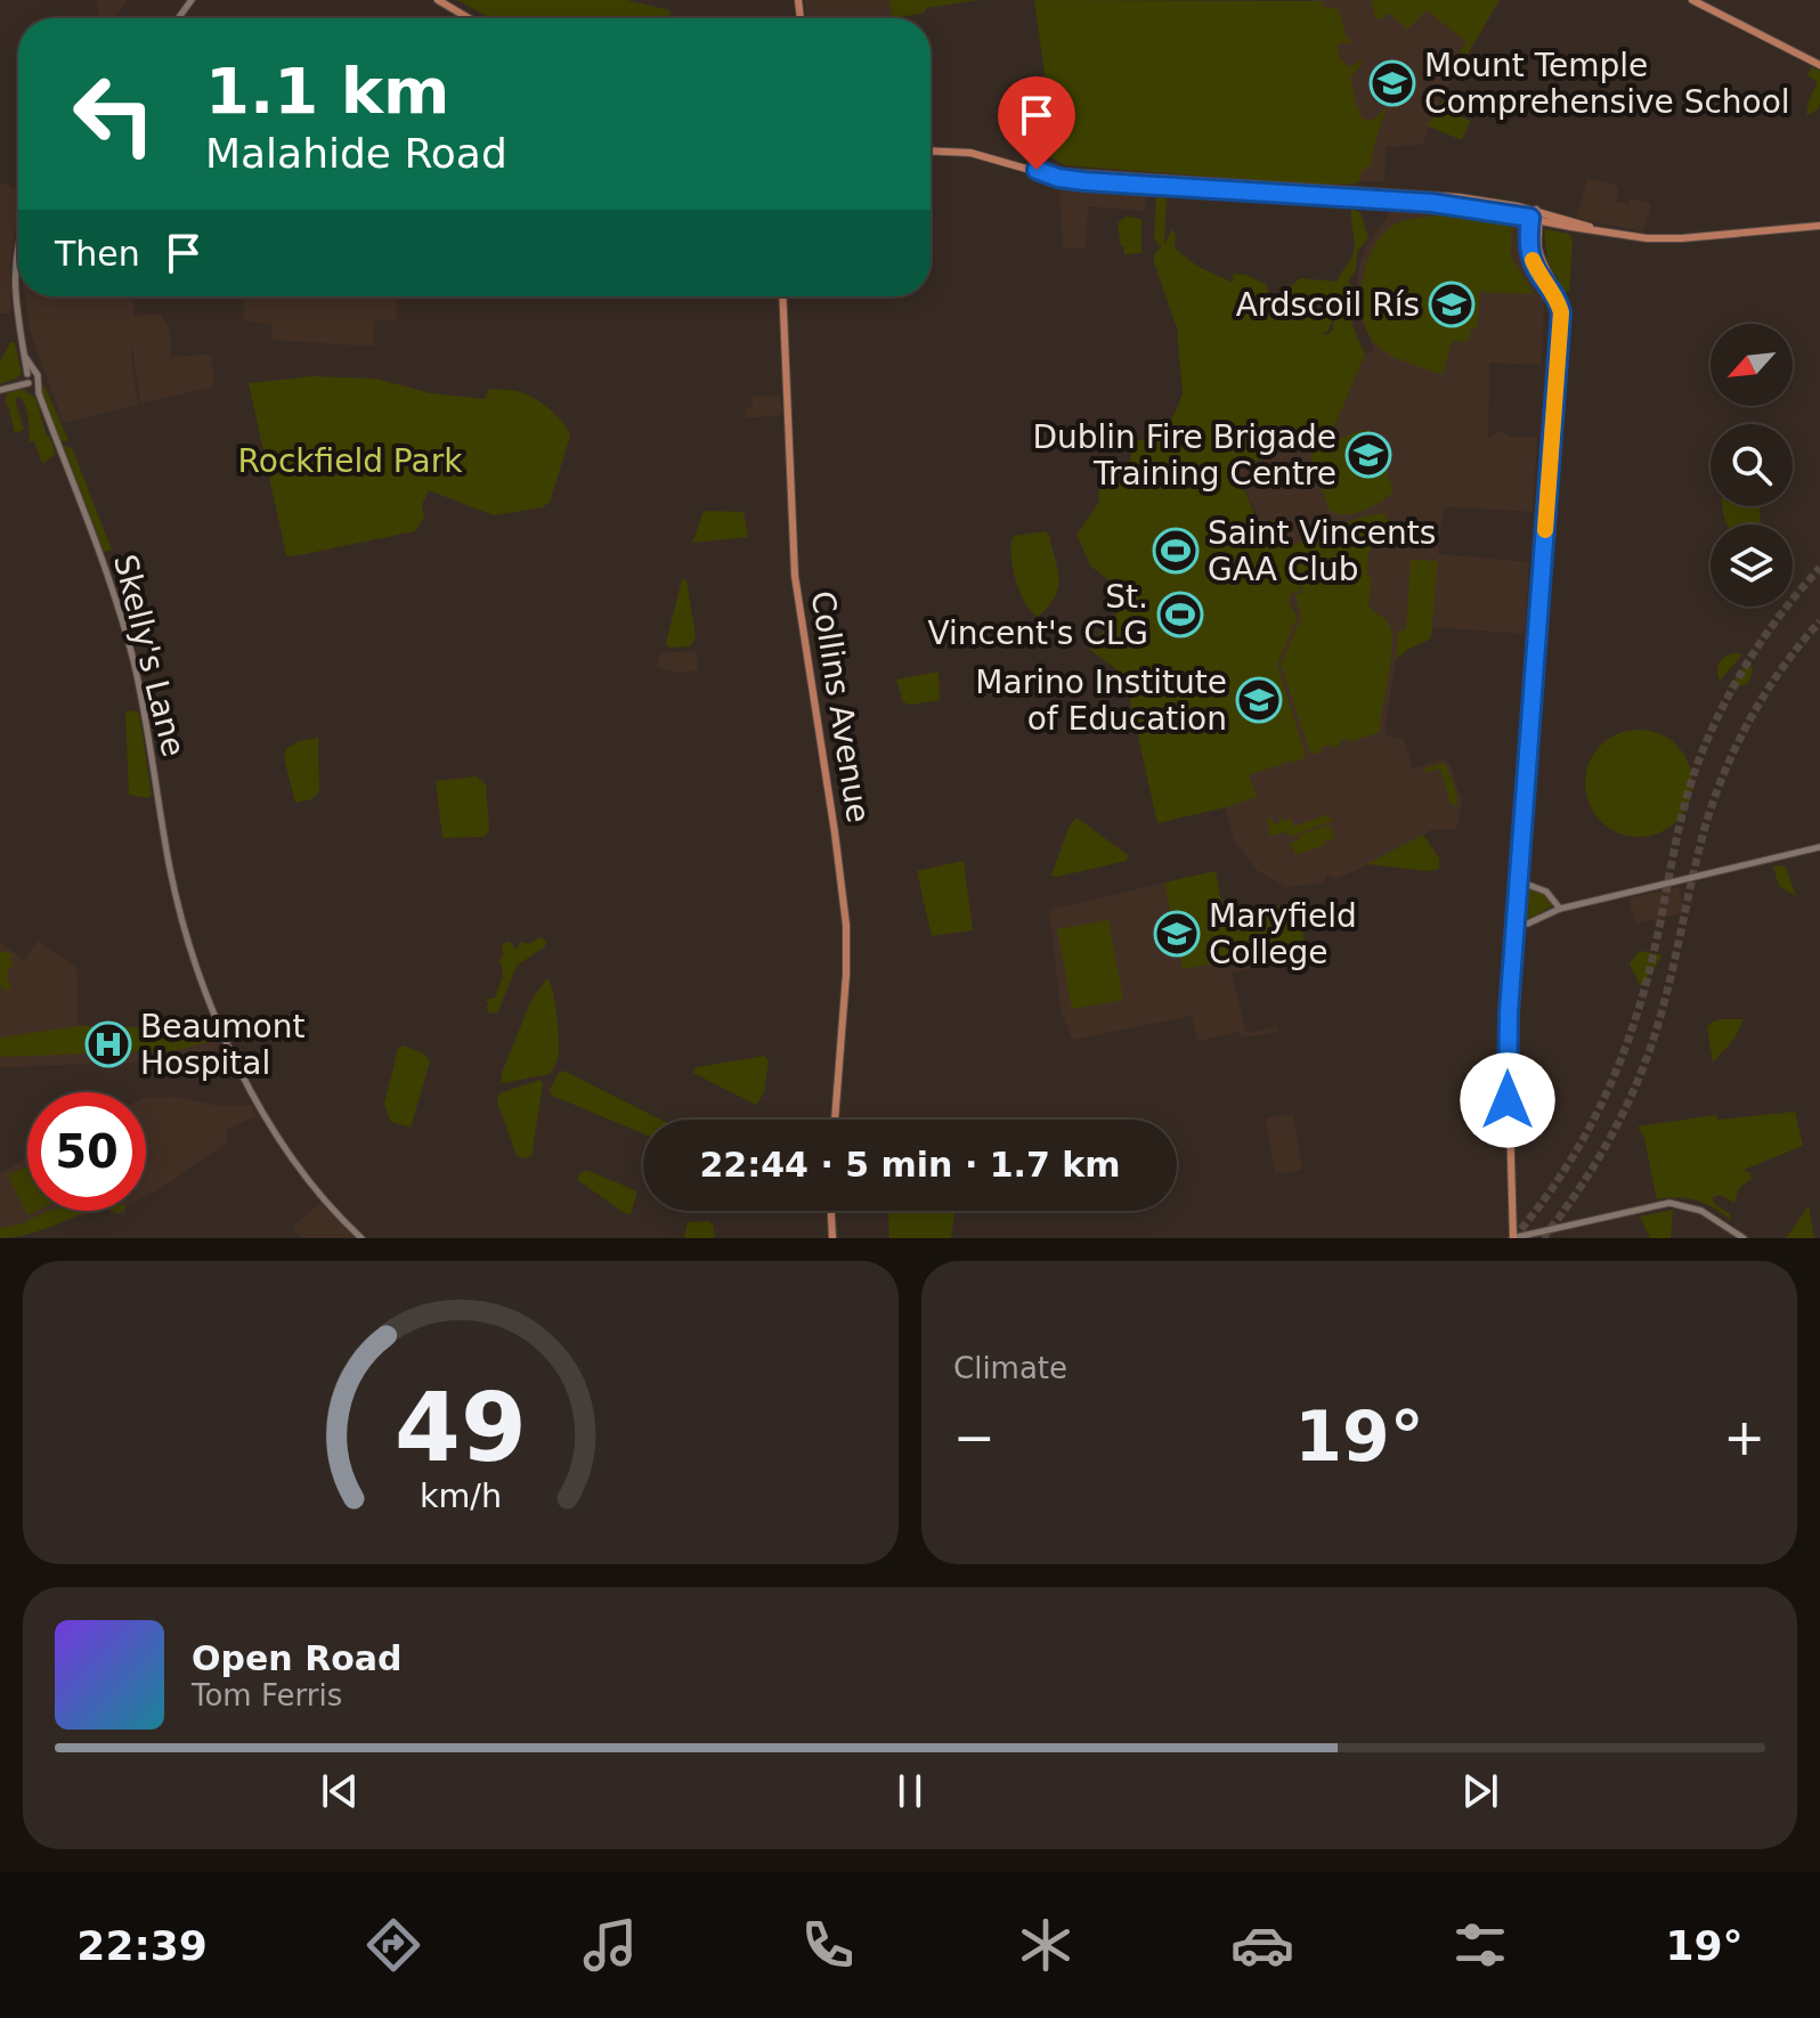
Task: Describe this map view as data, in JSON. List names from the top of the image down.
{
  "streets": {
    "main road": ["Collins Avenue"],
    "street": ["Skelly's Lane"]
  },
  "parks": ["Rockfield Park"],
  "places": {
    "school or university": [
      "Mount Temple Comprehensive School",
      "Ardscoil Rís",
      "Dublin Fire Brigade Training Centre",
      "Marino Institute of Education",
      "Maryfield College"
    ],
    "sports": ["Saint Vincents GAA Club", "St. Vincent's CLG"],
    "hospital": ["Beaumont Hospital"]
  },
  "north": "bottom left",
  "page": {
    "turn": ["1.1 km", "Malahide Road"],
    "then": "Then",
    "limit": "50",
    "trip": "22:44 · 5 min · 1.7 km",
    "tile": "Climate",
    "heat": ["−", "19°", "+"],
    "song": ["Open Road", "Tom Ferris"],
    "tabs": ["22:39", "19°"],
    "gauge": ["49", "km/h"]
  }
}
